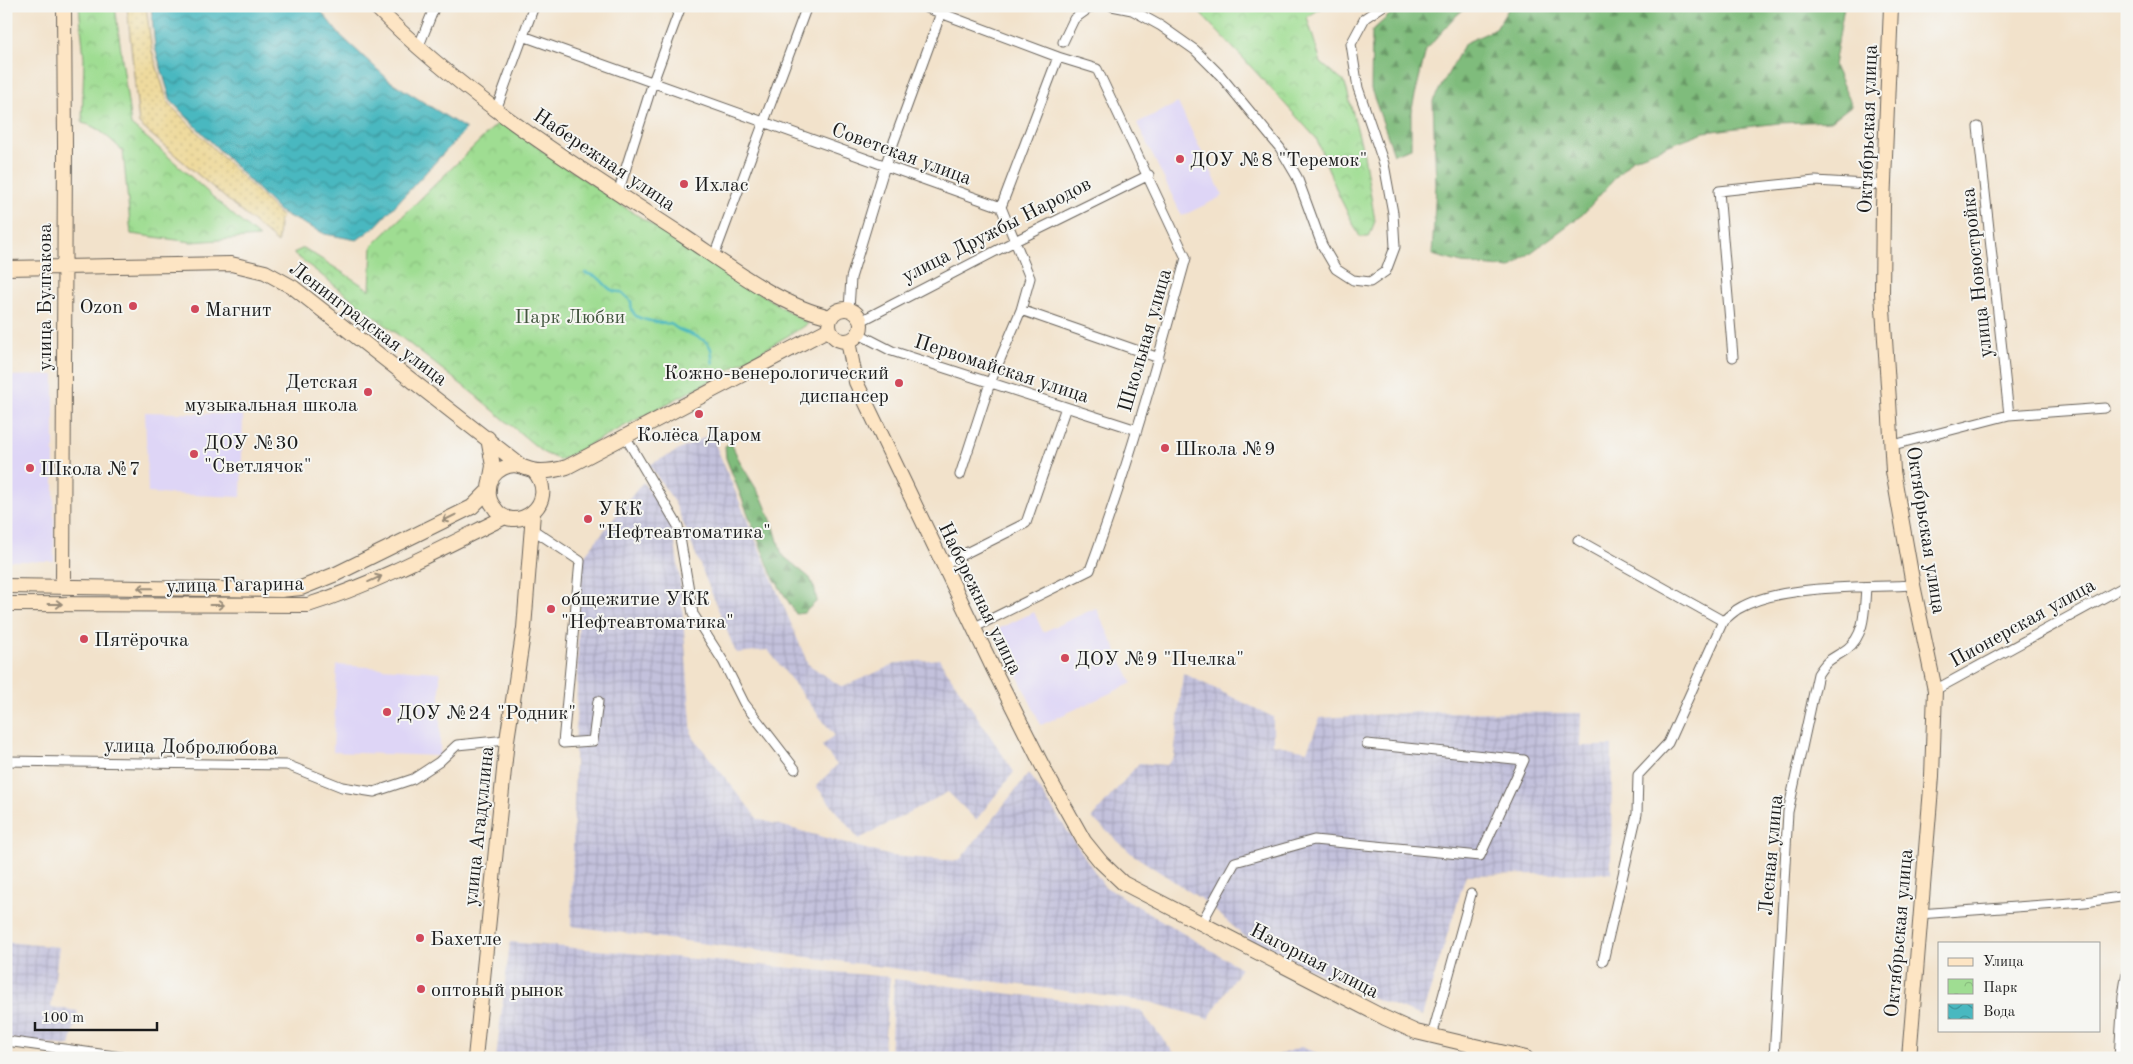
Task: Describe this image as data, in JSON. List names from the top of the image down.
{
  "streets": {
    "main road": [
      "Октябрьская улица",
      "Набережная улица",
      "улица Булгакова",
      "Ленинградская улица",
      "улица Гагарина",
      "улица Агадуллина",
      "Нагорная улица"
    ],
    "street": [
      "Советская улица",
      "улица Дружбы Народов",
      "улица Новостройка",
      "Школьная улица",
      "Первомайская улица",
      "Пионерская улица",
      "улица Добролюбова",
      "Лесная улица"
    ]
  },
  "crossings": [
    ["Октябрьская улица", "Пионерская улица"],
    ["Набережная улица", "улица Дружбы Народов"],
    ["Набережная улица", "Школьная улица"],
    ["Набережная улица", "Первомайская улица"],
    ["Набережная улица", "Нагорная улица"],
    ["улица Дружбы Народов", "Школьная улица"],
    ["улица Дружбы Народов", "Первомайская улица"],
    ["улица Булгакова", "Ленинградская улица"],
    ["улица Булгакова", "улица Гагарина"],
    ["Ленинградская улица", "улица Гагарина"],
    ["Школьная улица", "Первомайская улица"],
    ["улица Добролюбова", "улица Агадуллина"]
  ],
  "parks": ["Парк Любви"],
  "places": [
    "ДОУ №8 \"Теремок\"",
    "Ихлас",
    "Ozon",
    "Магнит",
    "Кожно-венерологический диспансер",
    "Детская музыкальная школа",
    "Колёса Даром",
    "Школа №9",
    "ДОУ №30 \"Светлячок\"",
    "Школа №7",
    "УКК \"Нефтеавтоматика\"",
    "общежитие УКК \"Нефтеавтоматика\"",
    "Пятёрочка",
    "ДОУ №9 \"Пчелка\"",
    "ДОУ №24 \"Родник\"",
    "Бахетле",
    "оптовый рынок"
  ],
  "legend": ["Улица", "Парк", "Вода"],
  "scale_bar": "100 m"
}
